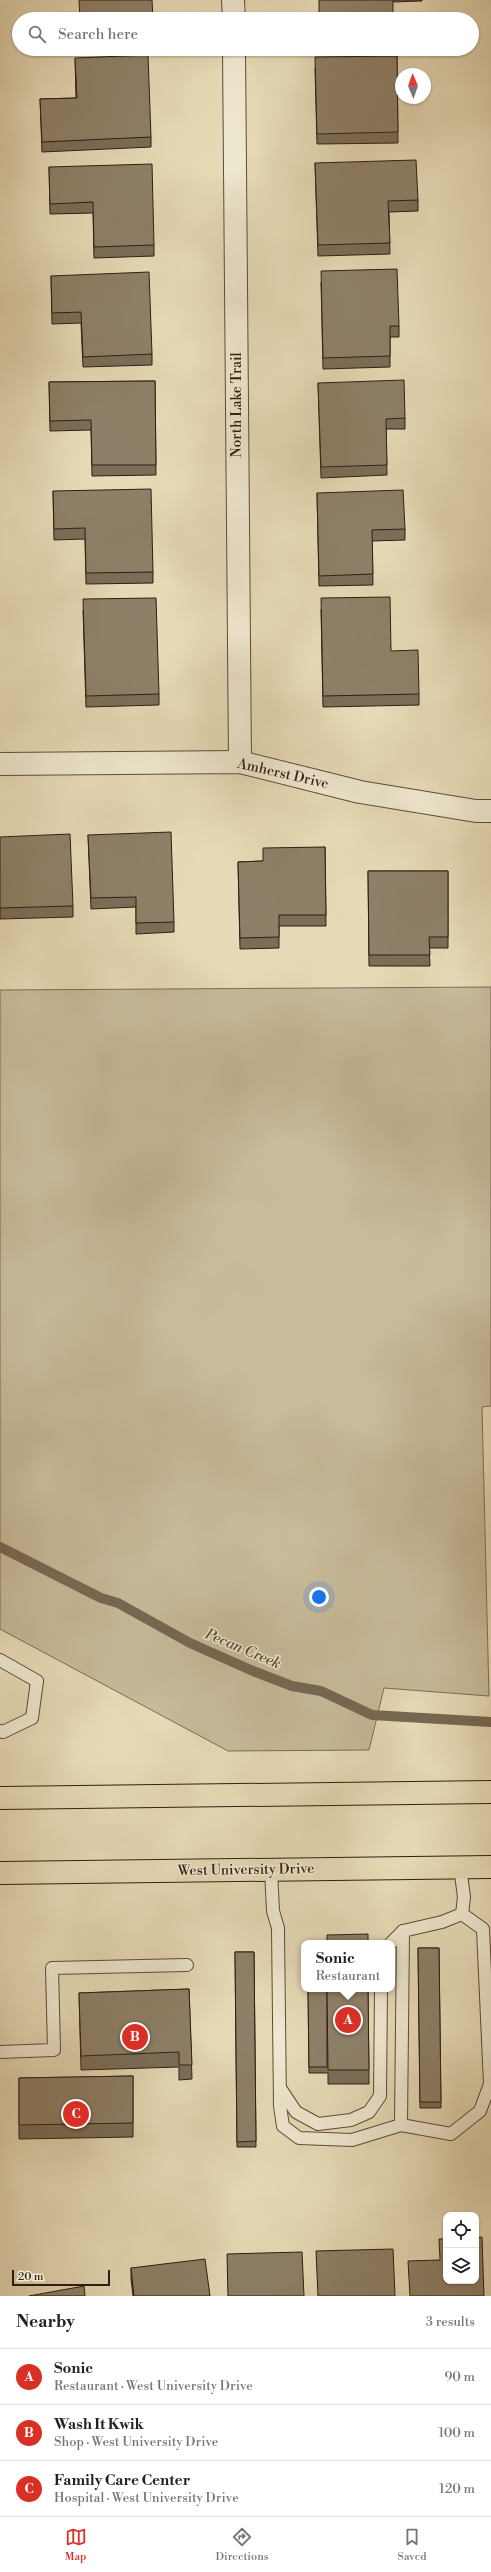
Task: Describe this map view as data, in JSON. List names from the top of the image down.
{
  "streets": {
    "main road": ["West University Drive"],
    "street": ["North Lake Trail", "Amherst Drive"]
  },
  "crossings": [
    ["North Lake Trail", "Amherst Drive"]
  ],
  "water": ["Pecan Creek"],
  "scale_bar": "20 m",
  "north": "top",
  "page": {
    "search": "Search here",
    "popup": ["Sonic", "Restaurant"],
    "pins": ["A", "B", "C"],
    "scale": "20 m",
    "heading": ["Nearby", "3 results"],
    "list": [
      {
        "mark": "A",
        "name": "Sonic",
        "note": "Restaurant · West University Drive",
        "value": "90 m"
      },
      {
        "mark": "B",
        "name": "Wash It Kwik",
        "note": "Shop · West University Drive",
        "value": "100 m"
      },
      {
        "mark": "C",
        "name": "Family Care Center",
        "note": "Hospital · West University Drive",
        "value": "120 m"
      }
    ],
    "nav": ["Map", "Directions", "Saved"]
  }
}
